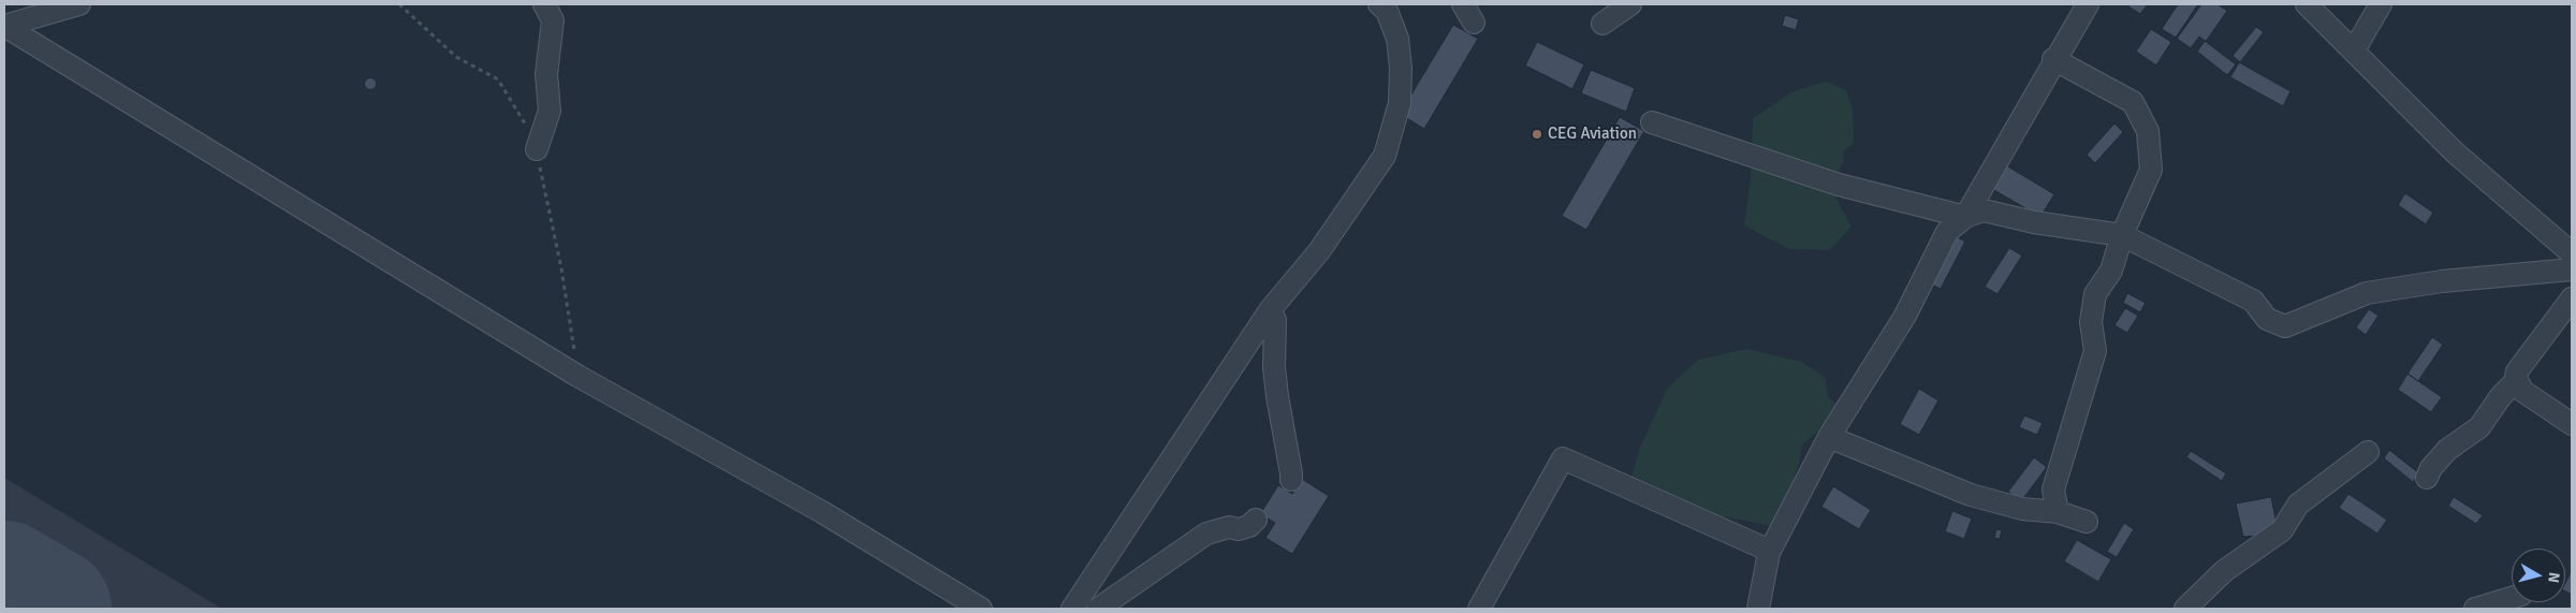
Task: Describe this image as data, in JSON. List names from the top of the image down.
{
  "places": ["CEG Aviation"],
  "north": "right"
}
